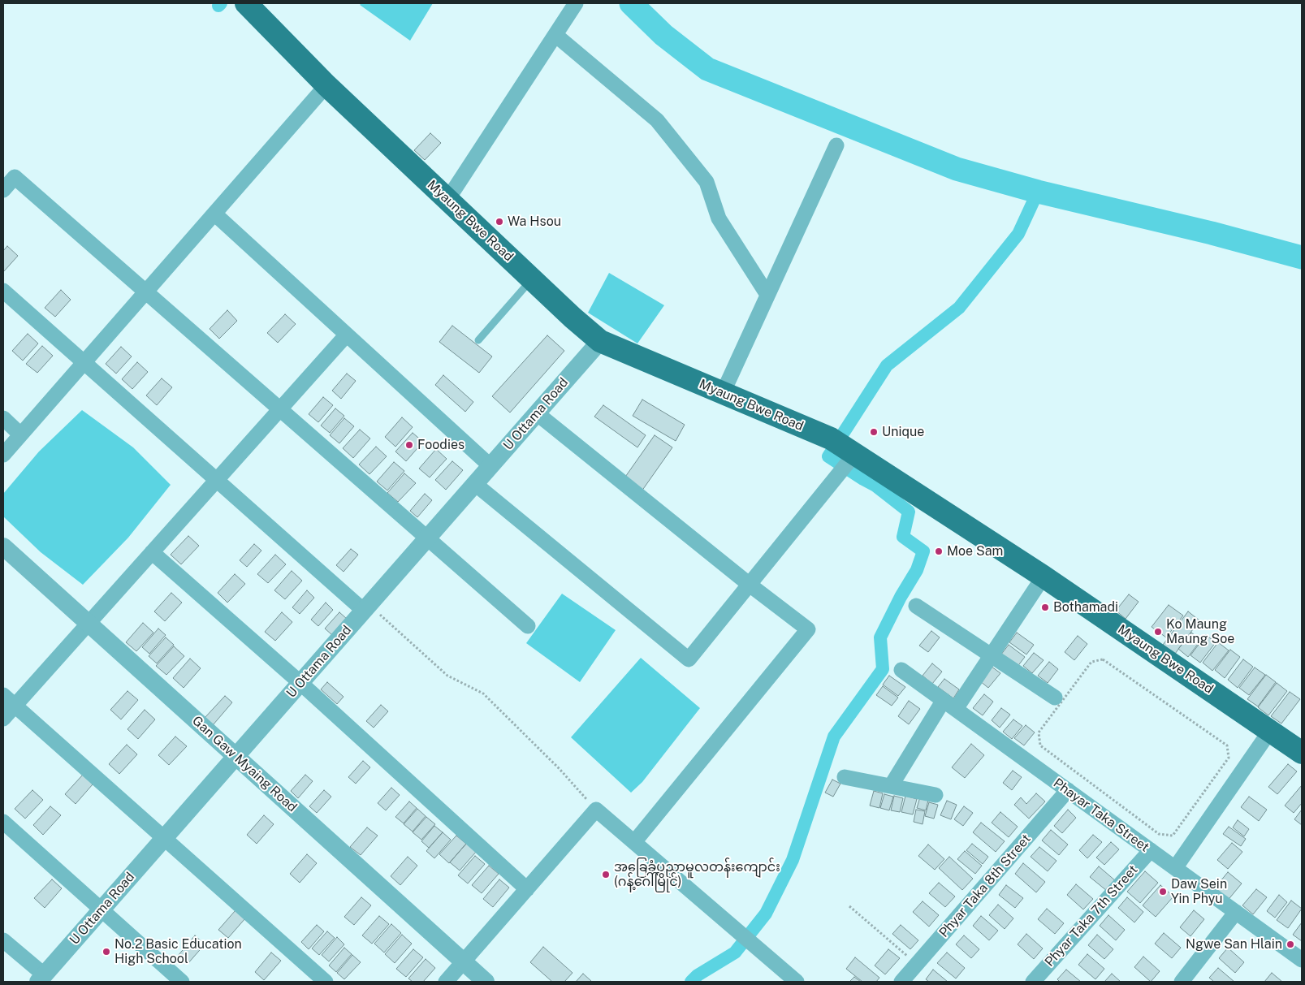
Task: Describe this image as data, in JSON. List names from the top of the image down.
{
  "streets": {
    "main road": ["Myaung Bwe Road"],
    "street": [
      "U Ottama Road",
      "Gan Gaw Myaing Road",
      "Phayar Taka Street",
      "Phyar Taka 8th Street",
      "Phyar Taka 7th Street"
    ]
  },
  "crossings": [
    ["Myaung Bwe Road", "U Ottama Road"],
    ["U Ottama Road", "Gan Gaw Myaing Road"],
    ["Phayar Taka Street", "Phyar Taka 8th Street"],
    ["Phayar Taka Street", "Phyar Taka 7th Street"]
  ],
  "places": [
    "Wa Hsou",
    "Unique",
    "Foodies",
    "Moe Sam",
    "Bothamadi",
    "Ko Maung Maung Soe",
    "အခြေခံပညာမူလတန်းကျောင်း (ဂန့်ဂေါ်မြိုင်)",
    "Daw Sein Yin Phyu",
    "Ngwe San Hlain",
    "No.2 Basic Education High School"
  ]
}
